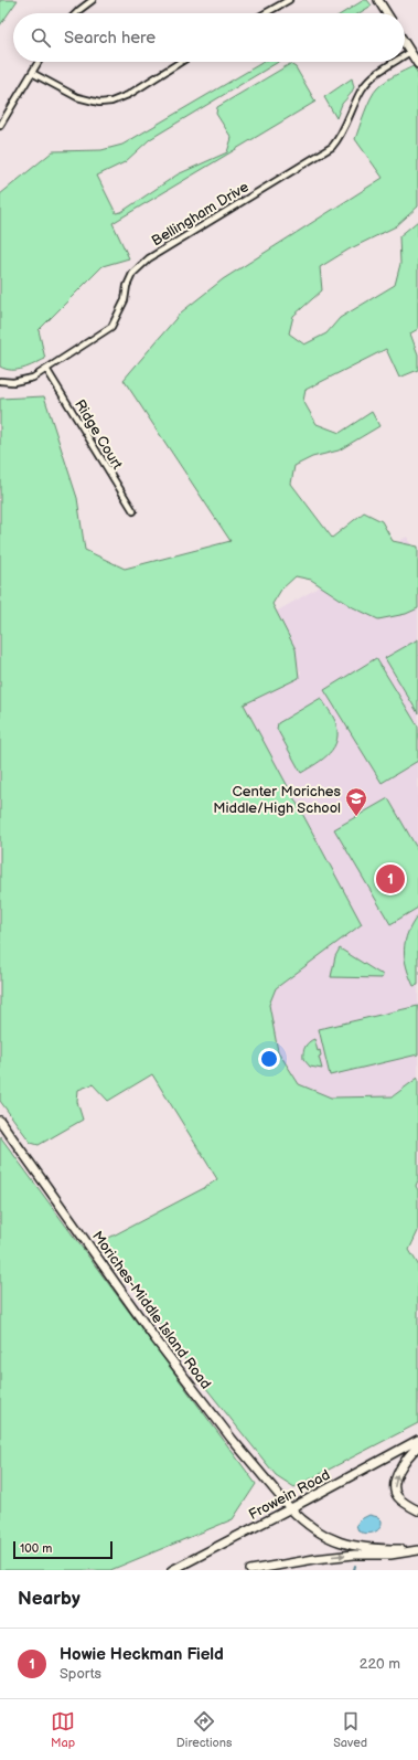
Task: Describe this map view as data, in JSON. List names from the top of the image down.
{
  "streets": {
    "main road": ["Moriches-Middle Island Road", "Frowein Road"],
    "street": ["Bellingham Drive", "Ridge Court"]
  },
  "crossings": [
    ["Bellingham Drive", "Ridge Court"],
    ["Moriches-Middle Island Road", "Frowein Road"]
  ],
  "places": {
    "school or university": ["Center Moriches Middle/High School"]
  },
  "scale_bar": "100 m",
  "page": {
    "search": "Search here",
    "pins": "1",
    "scale": "100 m",
    "heading": "Nearby",
    "list": [
      {
        "mark": "1",
        "name": "Howie Heckman Field",
        "note": "Sports",
        "value": "220 m"
      }
    ],
    "nav": ["Map", "Directions", "Saved"]
  }
}
